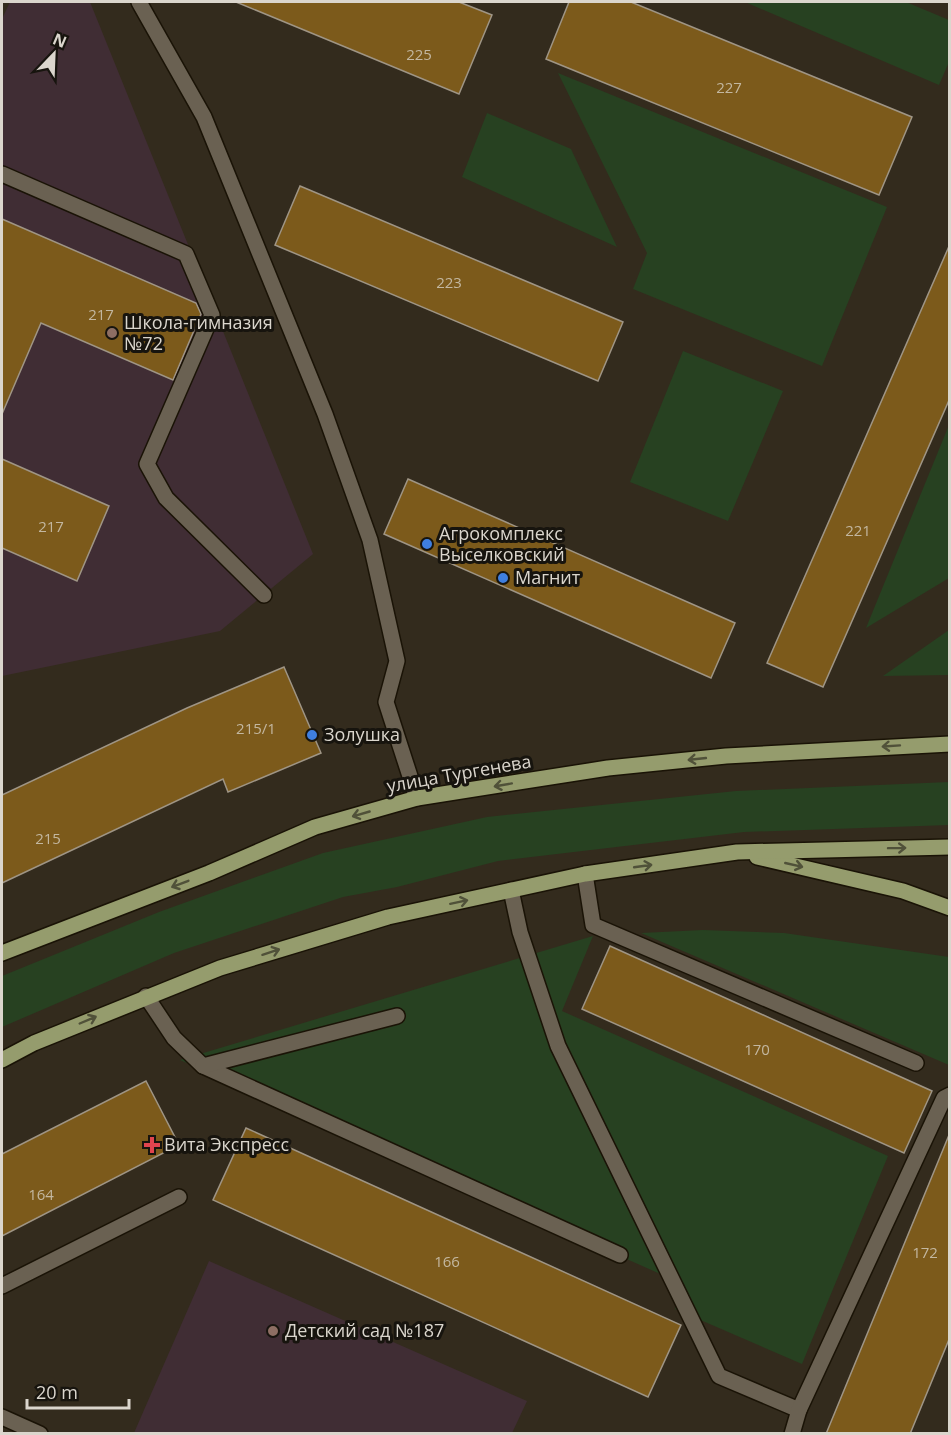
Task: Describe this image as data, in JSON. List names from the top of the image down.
{
  "streets": {
    "main road": ["улица Тургенева"]
  },
  "places": {
    "other": [
      "Школа-гимназия №72",
      "Агрокомплекс Выселковский",
      "Магнит",
      "Золушка",
      "Детский сад №187"
    ],
    "health": ["Вита Экспресс"]
  },
  "house_numbers": [
    "225",
    "227",
    "223",
    "217",
    "217",
    "221",
    "215/1",
    "215",
    "170",
    "164",
    "172",
    "166"
  ],
  "scale_bar": "20 m",
  "north": "top right"
}
